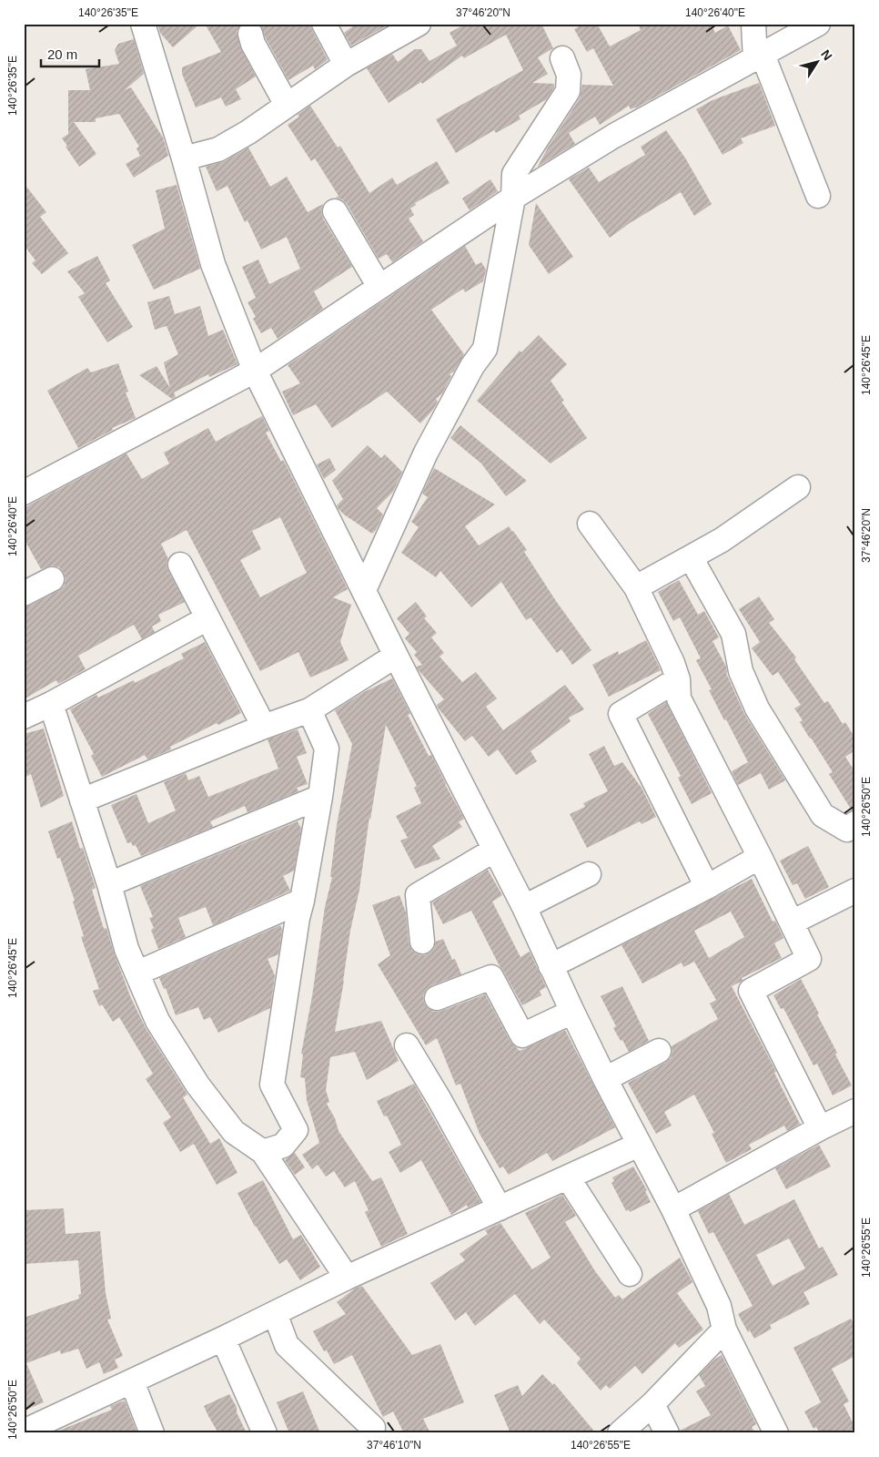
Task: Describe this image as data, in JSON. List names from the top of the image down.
{
  "scale_bar": "20 m",
  "north": "top right",
  "coordinates": [
    "140°26'35\"E",
    "37°46'20\"N",
    "140°26'40\"E",
    "140°26'45\"E",
    "140°26'50\"E",
    "140°26'55\"E",
    "37°46'10\"N"
  ]
}
